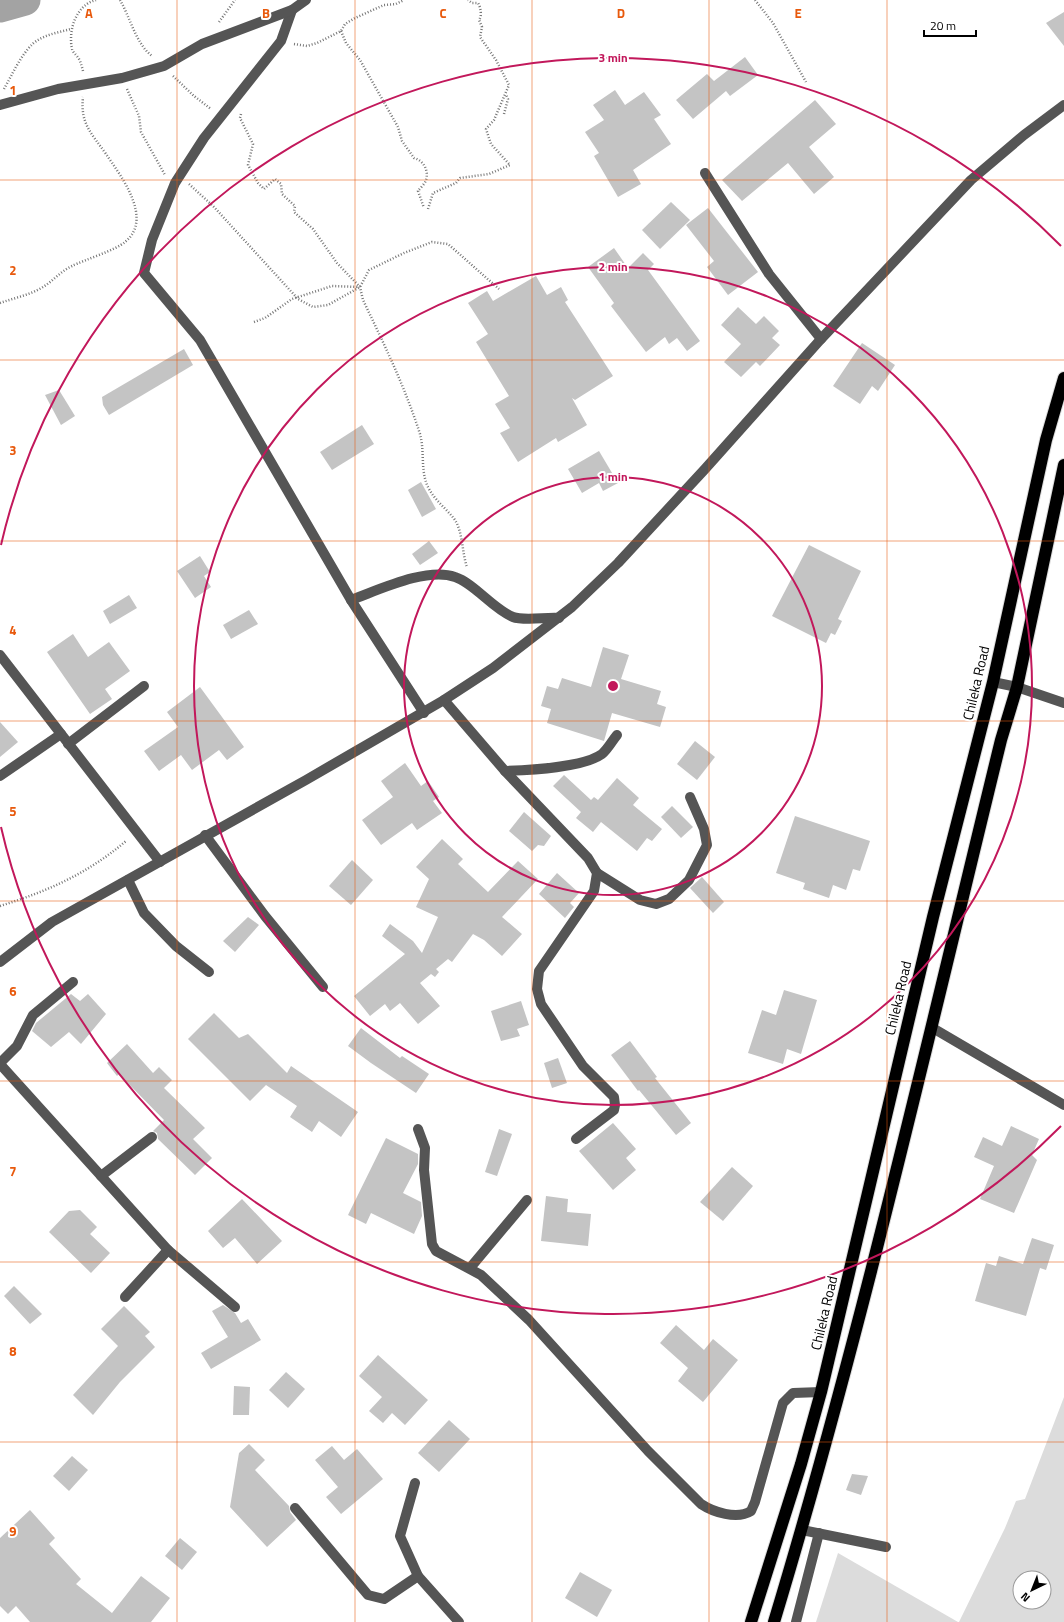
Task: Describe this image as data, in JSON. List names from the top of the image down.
{
  "streets": {
    "highway": ["Chileka Road"]
  },
  "scale_bar": "20 m",
  "north": "bottom left",
  "grid": {
    "columns": [
      "A",
      "B",
      "C",
      "D",
      "E"
    ],
    "rows": [
      "1",
      "2",
      "3",
      "4",
      "5",
      "6",
      "7",
      "8",
      "9"
    ]
  },
  "rings": ["3 min", "2 min", "1 min"]
}
